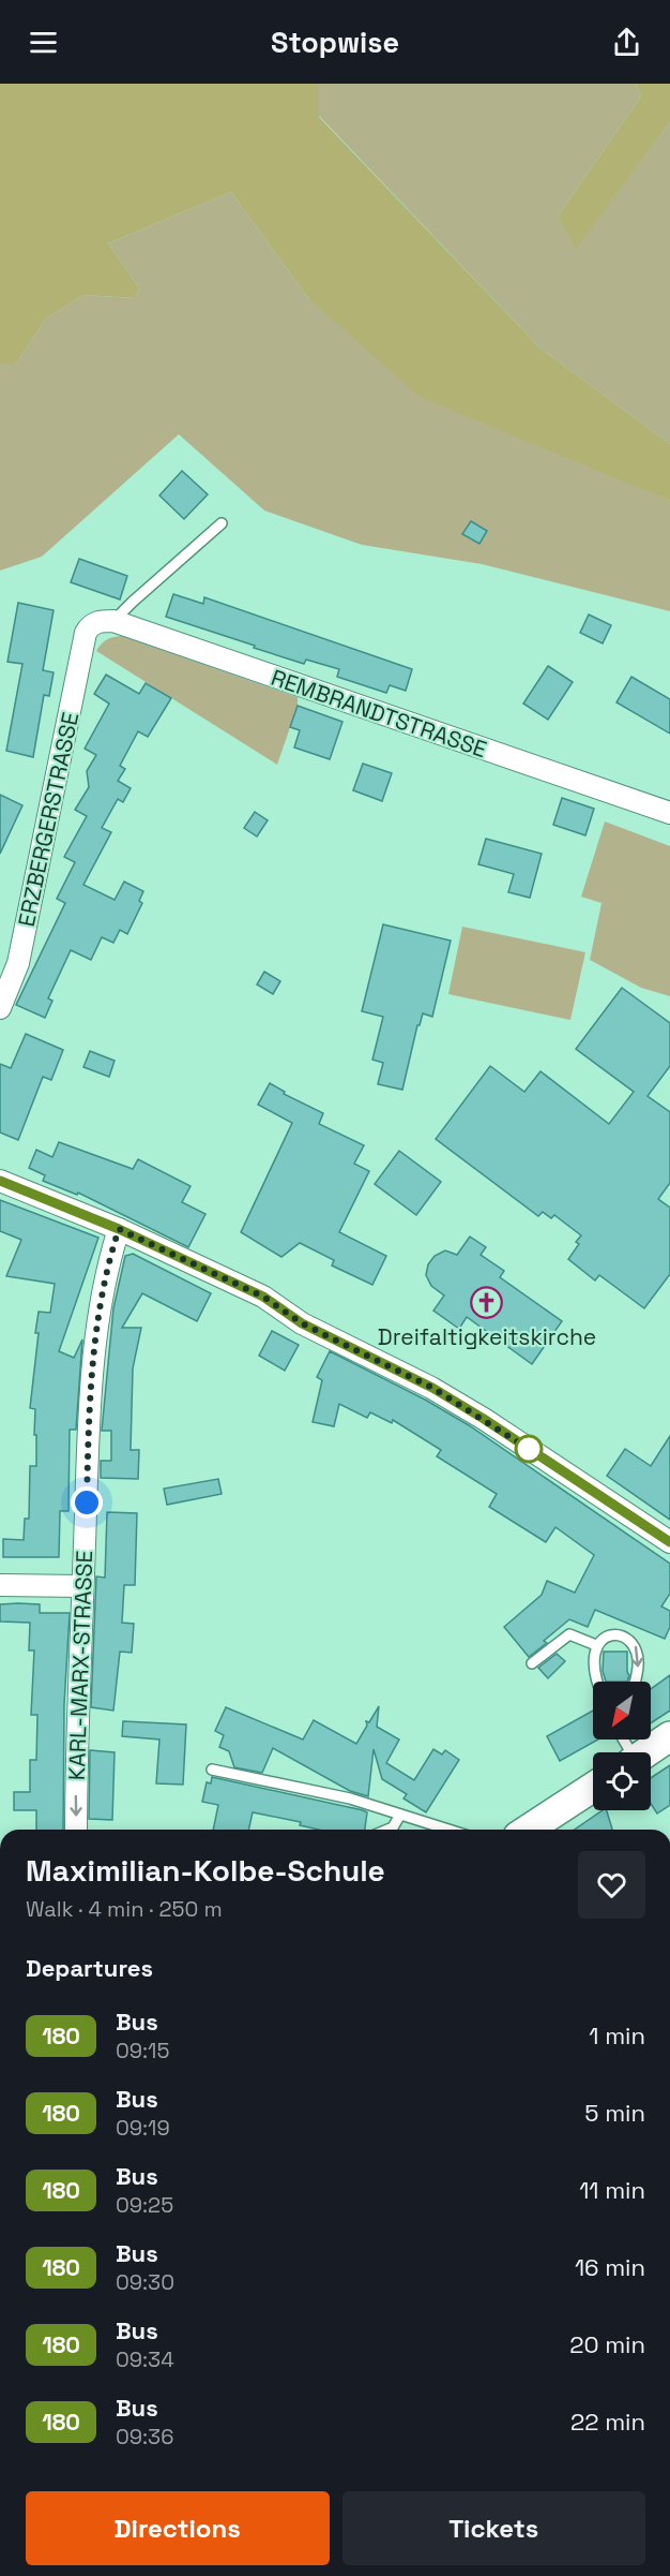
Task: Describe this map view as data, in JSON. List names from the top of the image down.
{
  "streets": {
    "street": ["REMBRANDTSTRASSE", "ERZBERGERSTRASSE", "KARL-MARX-STRASSE"]
  },
  "crossings": [
    ["REMBRANDTSTRASSE", "ERZBERGERSTRASSE"]
  ],
  "one_way": ["KARL-MARX-STRASSE"],
  "places": {
    "church": ["Dreifaltigkeitskirche"]
  },
  "lines": ["bus line 180"],
  "north": "bottom left",
  "page": {
    "header": "Stopwise",
    "heading": [
      ["Maximilian-Kolbe-Schule", "Walk · 4 min · 250 m"],
      "Departures"
    ],
    "list": [
      {
        "mark": "180",
        "name": "Bus",
        "note": "09:15",
        "value": "1 min"
      },
      {
        "mark": "180",
        "name": "Bus",
        "note": "09:19",
        "value": "5 min"
      },
      {
        "mark": "180",
        "name": "Bus",
        "note": "09:25",
        "value": "11 min"
      },
      {
        "mark": "180",
        "name": "Bus",
        "note": "09:30",
        "value": "16 min"
      },
      {
        "mark": "180",
        "name": "Bus",
        "note": "09:34",
        "value": "20 min"
      },
      {
        "mark": "180",
        "name": "Bus",
        "note": "09:36",
        "value": "22 min"
      }
    ],
    "buttons": ["Directions", "Tickets"]
  }
}
